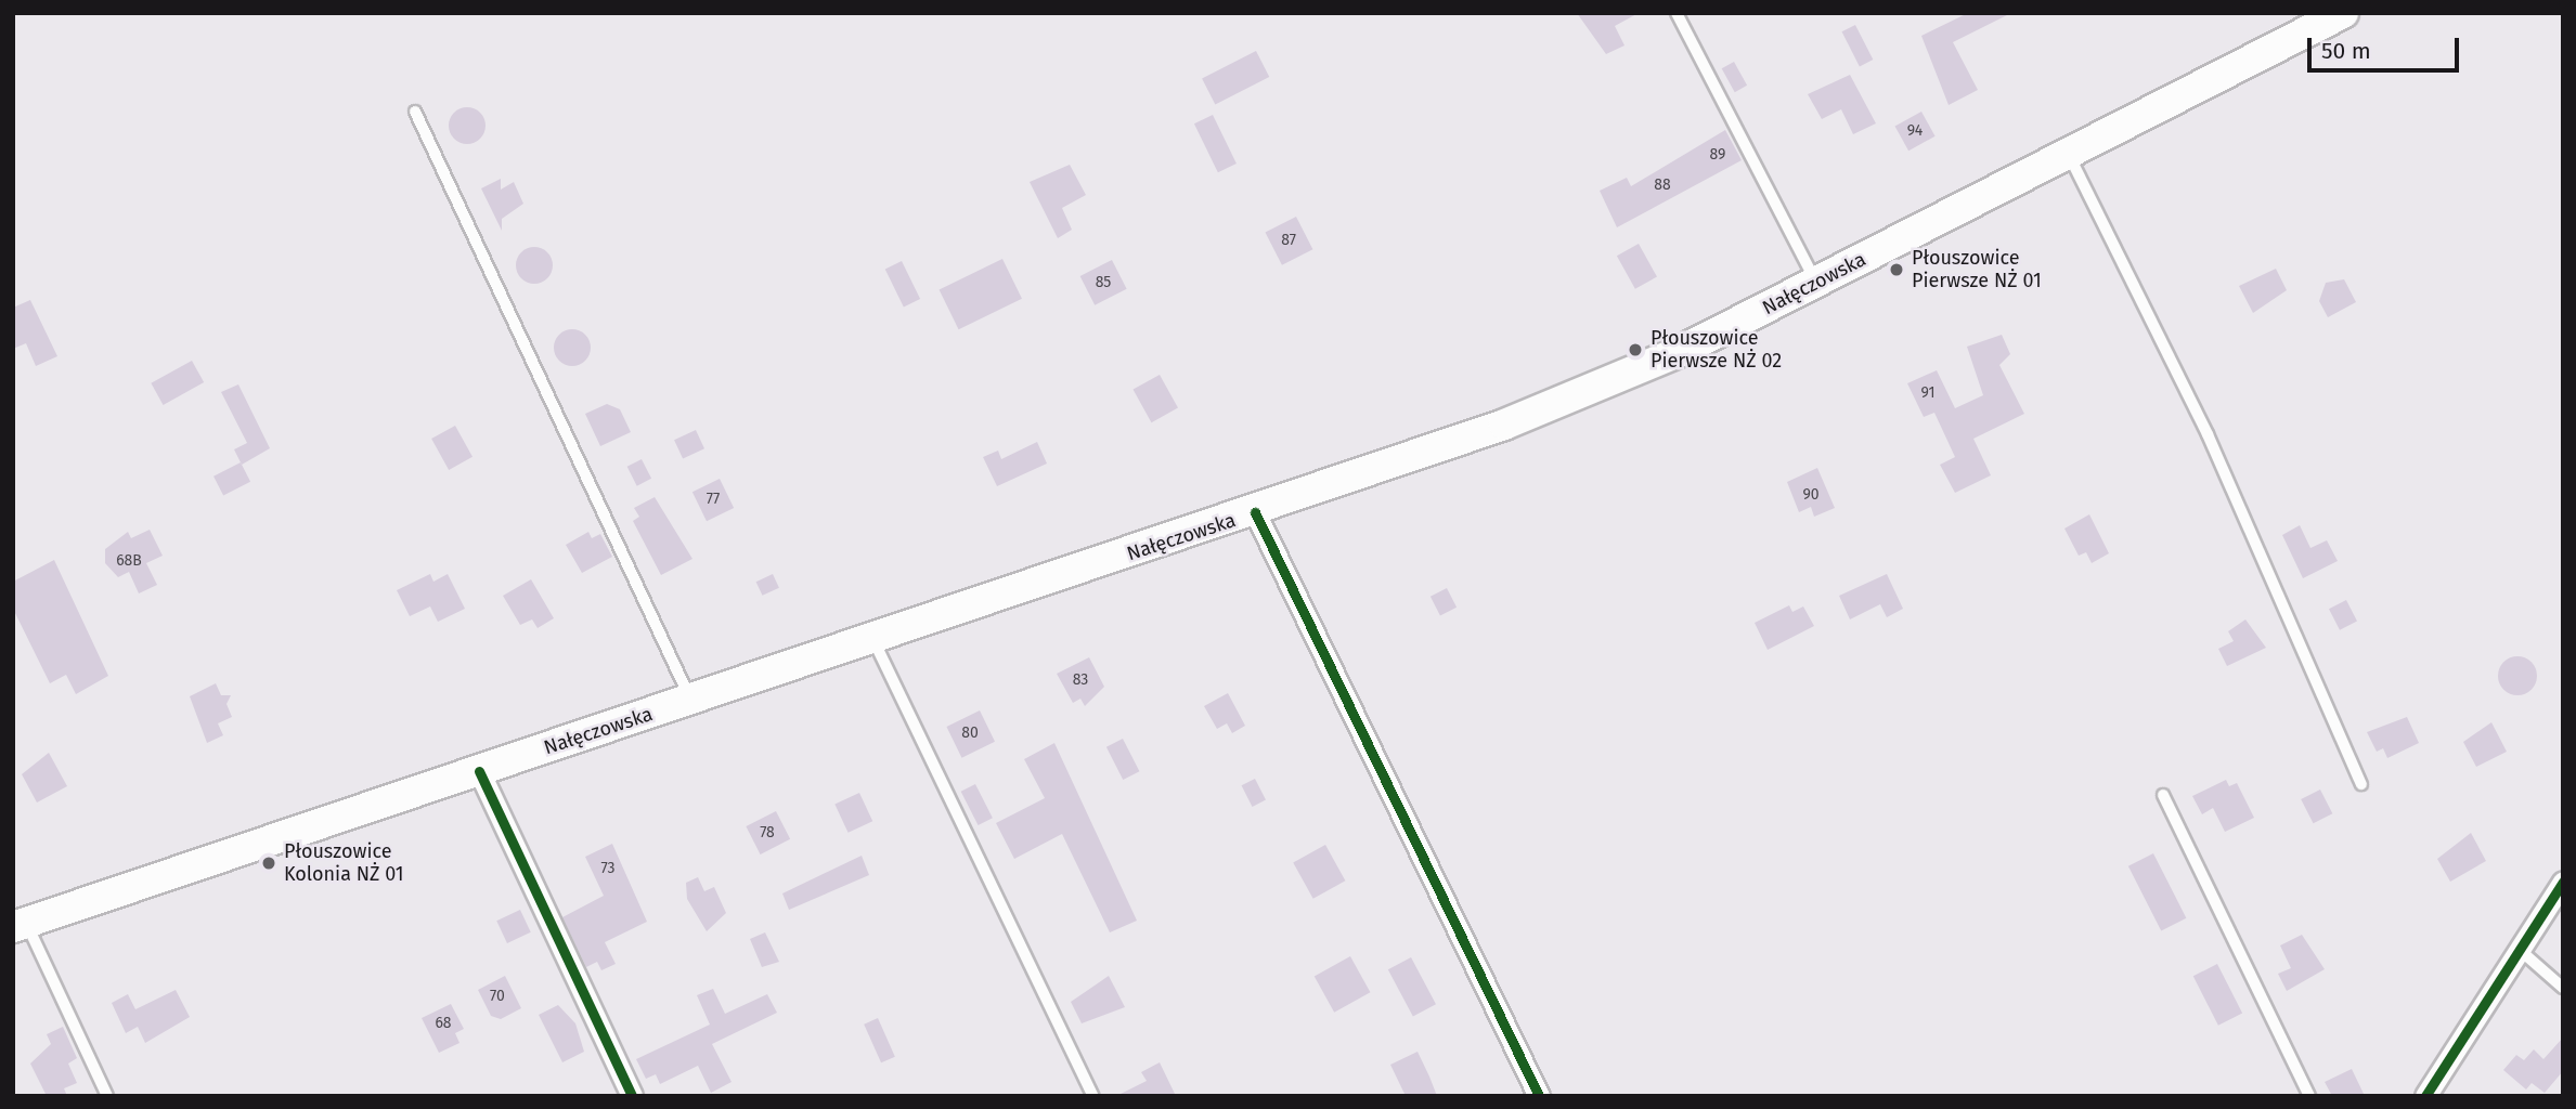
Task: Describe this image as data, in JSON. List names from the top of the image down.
{
  "streets": {
    "main road": ["Nałęczowska"]
  },
  "places": ["Płouszowice Pierwsze NŻ 01", "Płouszowice Pierwsze NŻ 02", "Płouszowice Kolonia NŻ 01"],
  "house_numbers": [
    "94",
    "89",
    "88",
    "87",
    "85",
    "91",
    "90",
    "77",
    "68B",
    "83",
    "80",
    "78",
    "73",
    "70",
    "68"
  ],
  "scale_bar": "50 m"
}
